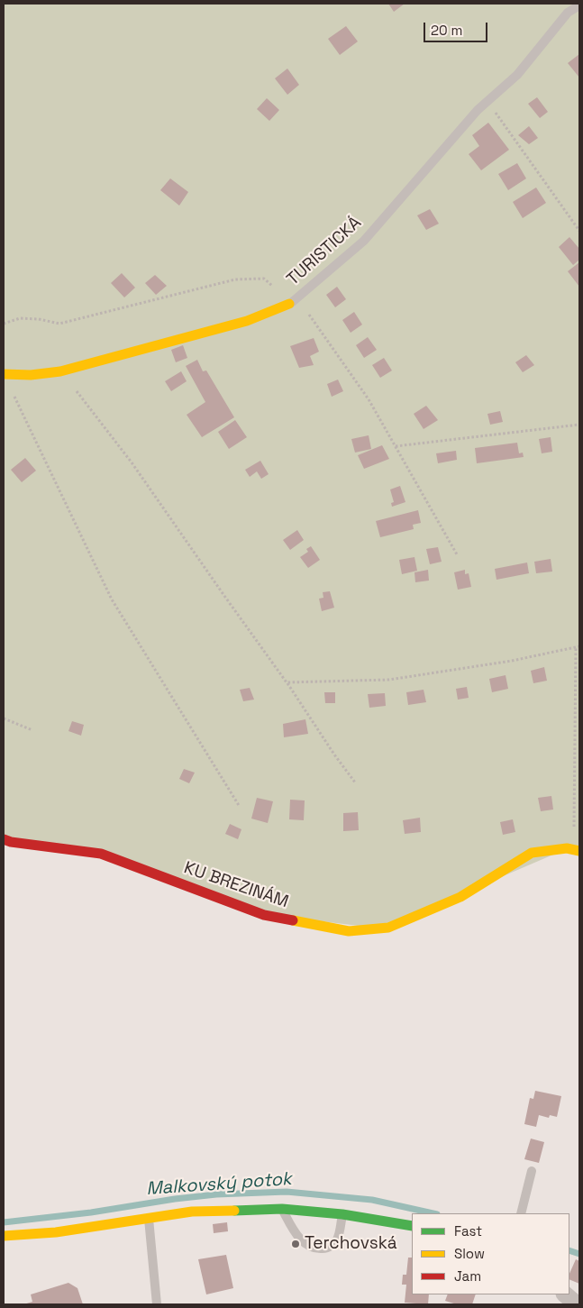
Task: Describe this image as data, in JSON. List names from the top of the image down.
{
  "streets": {
    "street": ["TURISTICKÁ", "KU BREZINÁM"]
  },
  "water": ["Malkovský potok"],
  "places": ["Terchovská"],
  "legend": ["Fast", "Slow", "Jam"],
  "scale_bar": "20 m"
}
